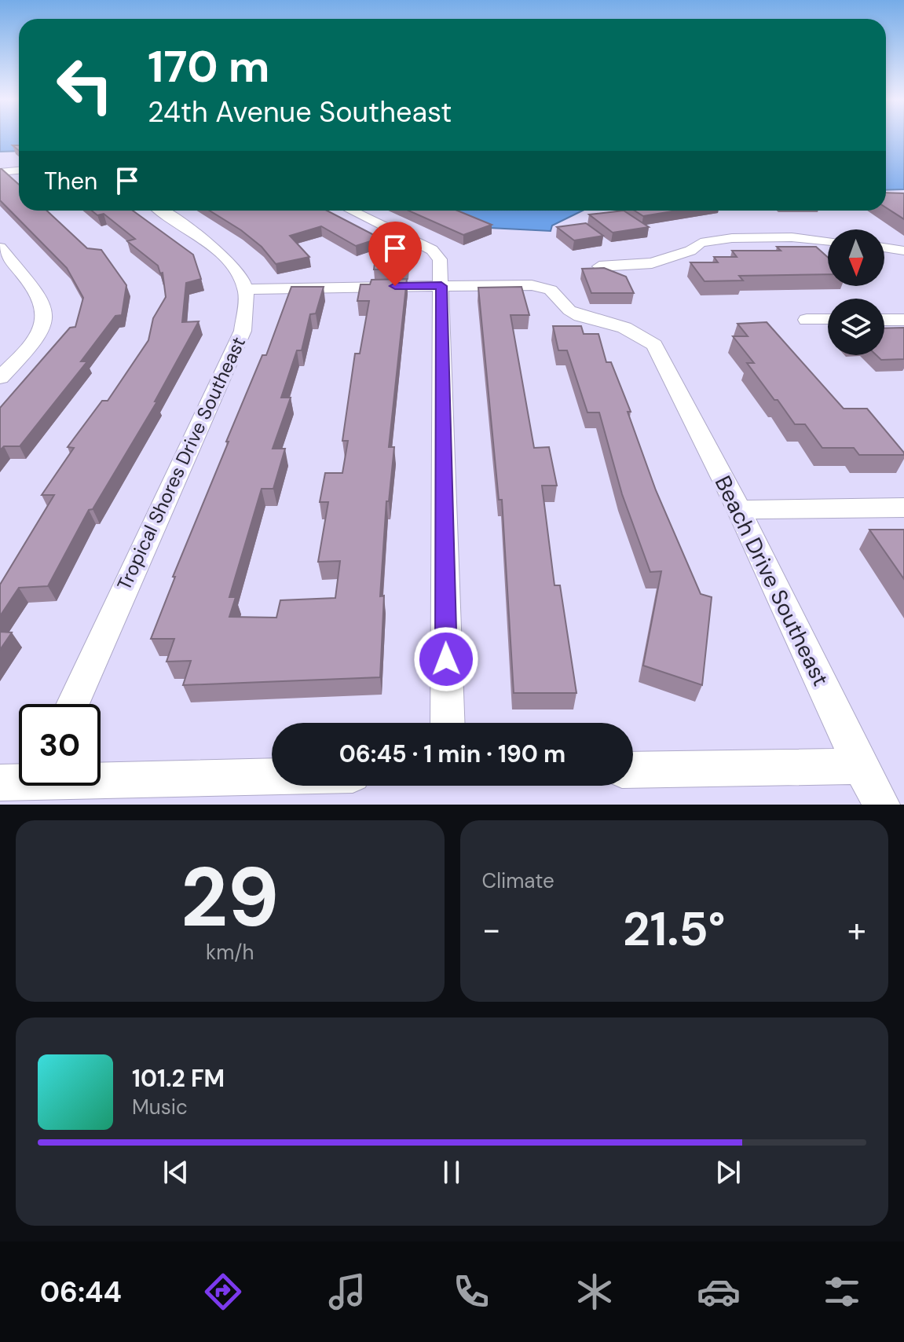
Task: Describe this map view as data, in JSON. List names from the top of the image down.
{
  "streets": {
    "street": ["Tropical Shores Drive Southeast", "Beach Drive Southeast"]
  },
  "crossings": [
    ["Tropical Shores Drive Southeast", "Beach Drive Southeast"]
  ],
  "north": "bottom",
  "page": {
    "turn": ["170 m", "24th Avenue Southeast"],
    "then": "Then",
    "limit": "30",
    "trip": "06:45 · 1 min · 190 m",
    "tile": [
      ["29", "km/h"],
      "Climate"
    ],
    "heat": ["−", "21.5°", "+"],
    "song": ["101.2 FM", "Music"],
    "tabs": "06:44"
  }
}
